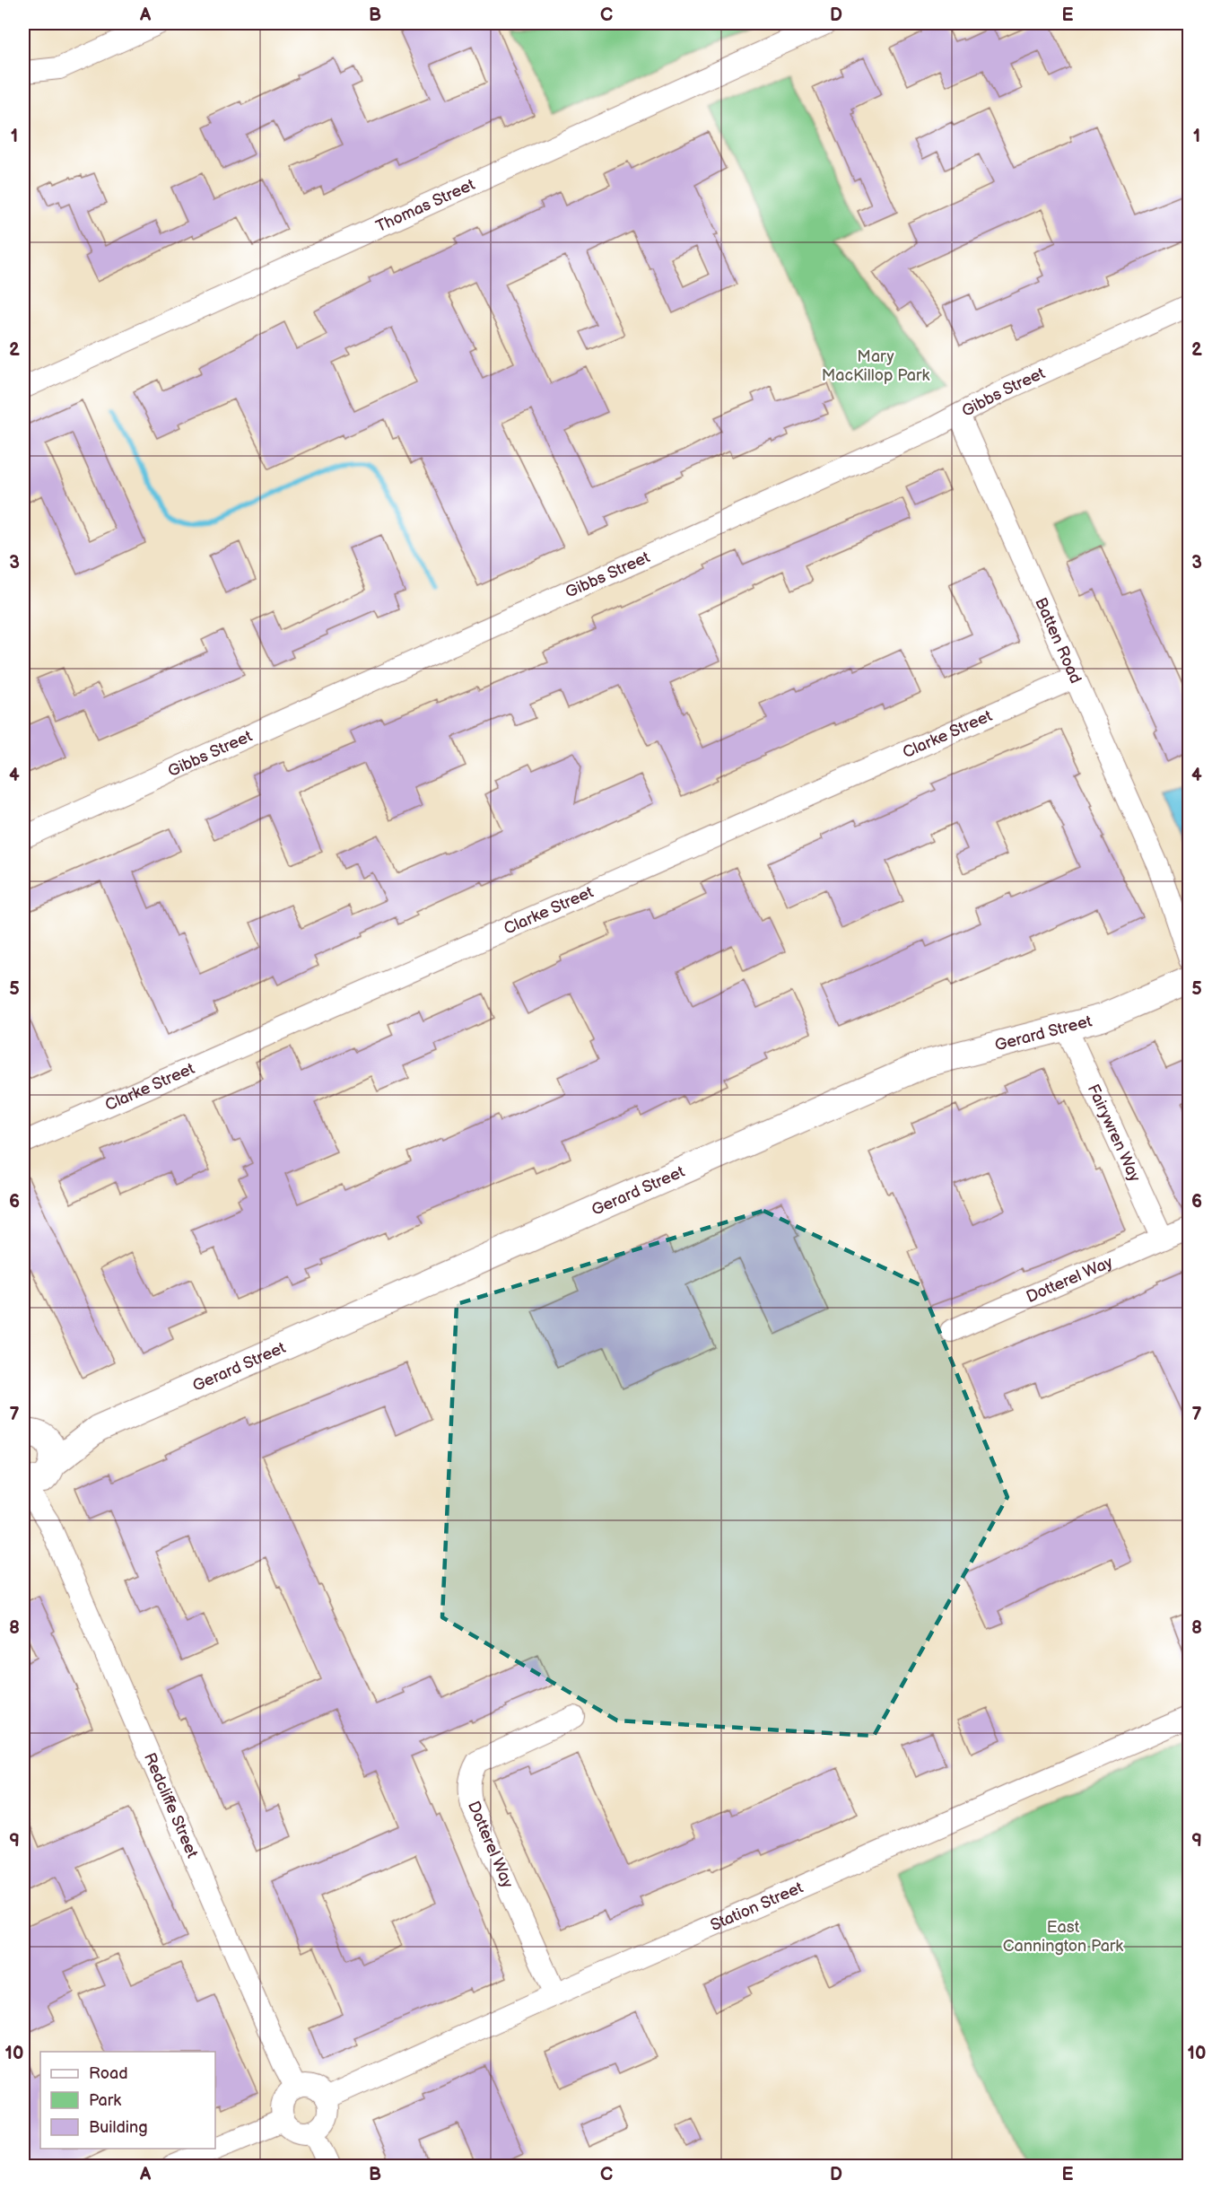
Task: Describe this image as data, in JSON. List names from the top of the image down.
{
  "streets": {
    "street": [
      "Thomas Street",
      "Gibbs Street",
      "Batten Road",
      "Clarke Street",
      "Gerard Street",
      "Fairywren Way",
      "Dotterel Way",
      "Redcliffe Street",
      "Station Street"
    ]
  },
  "crossings": [
    ["Gibbs Street", "Batten Road"],
    ["Batten Road", "Clarke Street"],
    ["Gerard Street", "Fairywren Way"],
    ["Gerard Street", "Redcliffe Street"],
    ["Fairywren Way", "Dotterel Way"],
    ["Dotterel Way", "Station Street"],
    ["Redcliffe Street", "Station Street"]
  ],
  "parks": ["Mary MacKillop Park", "East Cannington Park"],
  "legend": ["Road", "Park", "Building"],
  "grid": {
    "columns": [
      "A",
      "B",
      "C",
      "D",
      "E"
    ],
    "rows": [
      "1",
      "2",
      "3",
      "4",
      "5",
      "6",
      "7",
      "8",
      "9",
      "10"
    ]
  }
}
